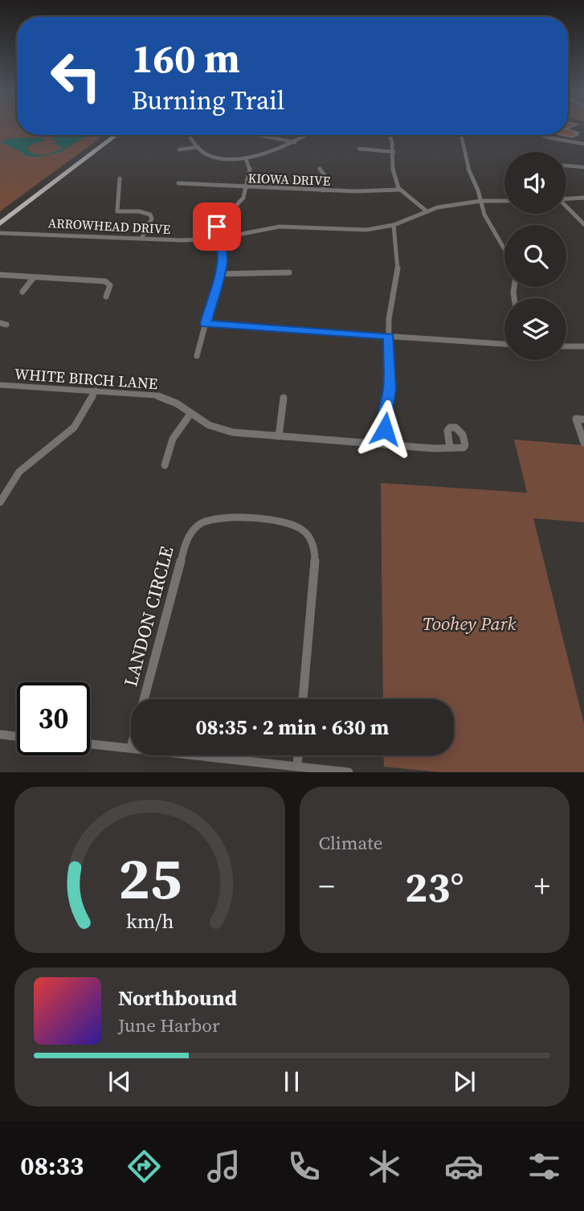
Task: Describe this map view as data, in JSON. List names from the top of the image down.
{
  "streets": {
    "street": [
      "KIOWA DRIVE",
      "ARROWHEAD DRIVE",
      "WHITE BIRCH LANE",
      "LANDON CIRCLE"
    ]
  },
  "parks": ["Toohey Park"],
  "page": {
    "turn": ["160 m", "Burning Trail"],
    "limit": "30",
    "trip": "08:35 · 2 min · 630 m",
    "tile": "Climate",
    "heat": ["−", "23°", "+"],
    "song": ["Northbound", "June Harbor"],
    "tabs": "08:33",
    "gauge": ["25", "km/h"]
  }
}
